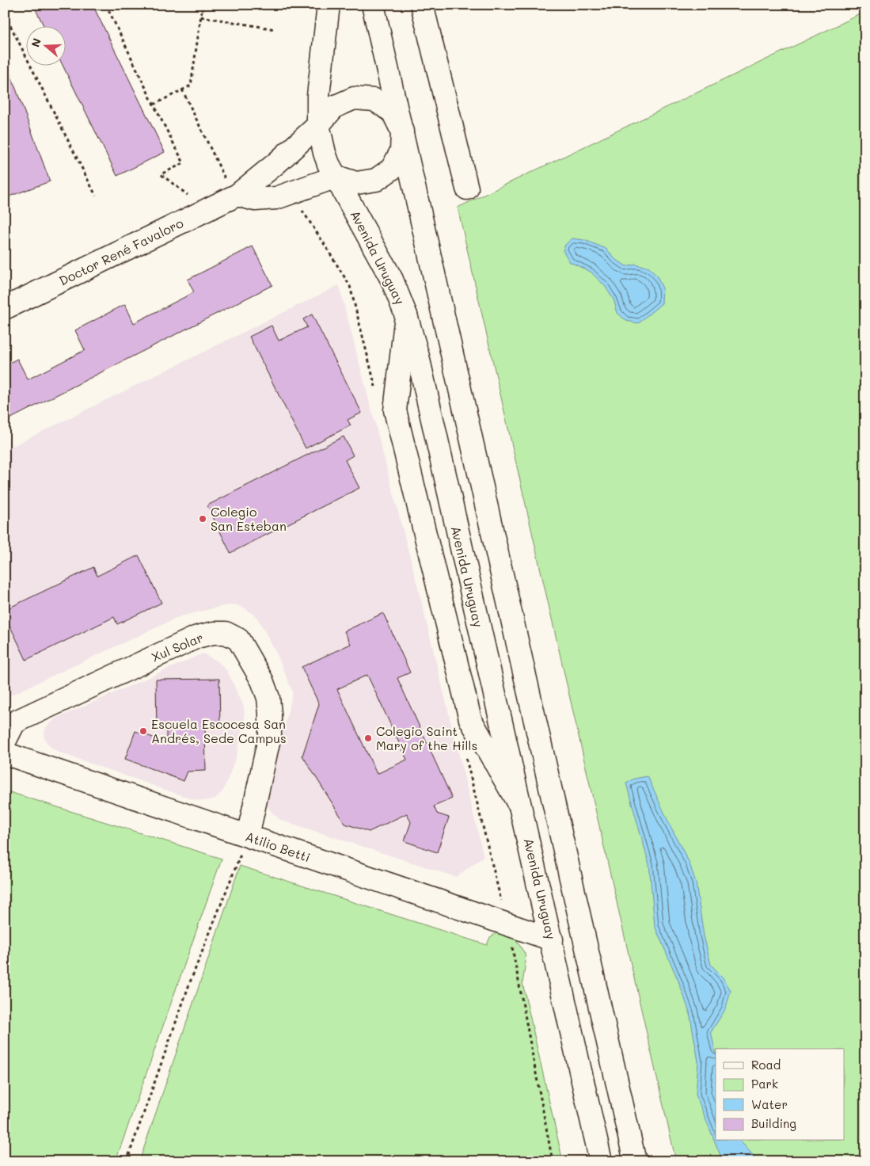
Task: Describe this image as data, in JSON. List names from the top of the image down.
{
  "streets": {
    "main road": [
      "Doctor René Favaloro",
      "Avenida Uruguay",
      "Xul Solar",
      "Atilio Betti"
    ]
  },
  "crossings": [
    ["Doctor René Favaloro", "Avenida Uruguay"],
    ["Avenida Uruguay", "Atilio Betti"],
    ["Xul Solar", "Atilio Betti"]
  ],
  "places": ["Colegio San Esteban", "Escuela Escocesa San Andrés, Sede Campus", "Colegio Saint Mary of the Hills"],
  "legend": [
    "Road",
    "Park",
    "Water",
    "Building"
  ],
  "north": "left"
}
